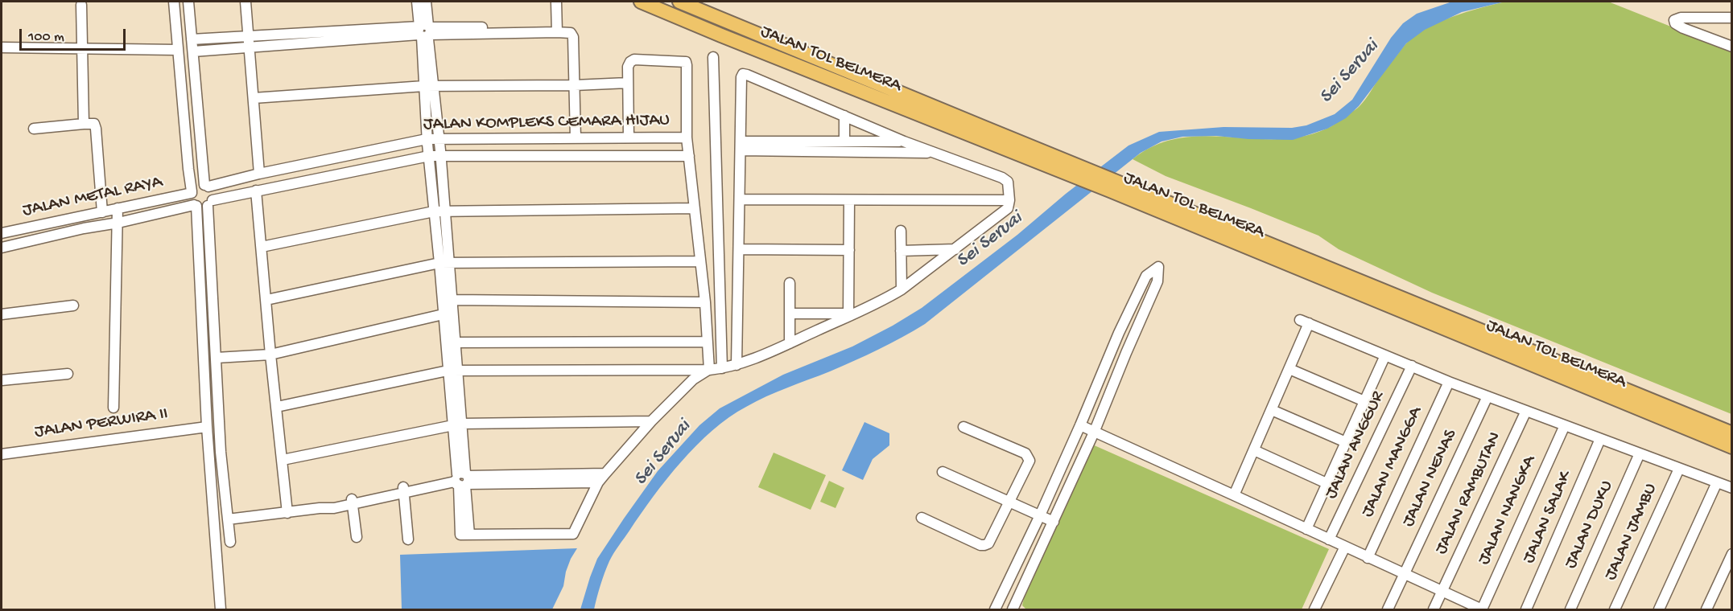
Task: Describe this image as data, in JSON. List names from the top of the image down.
{
  "streets": {
    "highway": ["JALAN TOL BELMERA"],
    "street": [
      "JALAN KOMPLEKS CEMARA HIJAU",
      "JALAN METAL RAYA",
      "JALAN PERWIRA II",
      "JALAN ANGGUR",
      "JALAN MANGGA",
      "JALAN NENAS",
      "JALAN RAMBUTAN",
      "JALAN NANGKA",
      "JALAN SALAK",
      "JALAN DUKU",
      "JALAN JAMBU"
    ]
  },
  "crossings": [
    ["JALAN KOMPLEKS CEMARA HIJAU", "JALAN METAL RAYA"]
  ],
  "water": ["Sei Seruai"],
  "scale_bar": "100 m"
}
